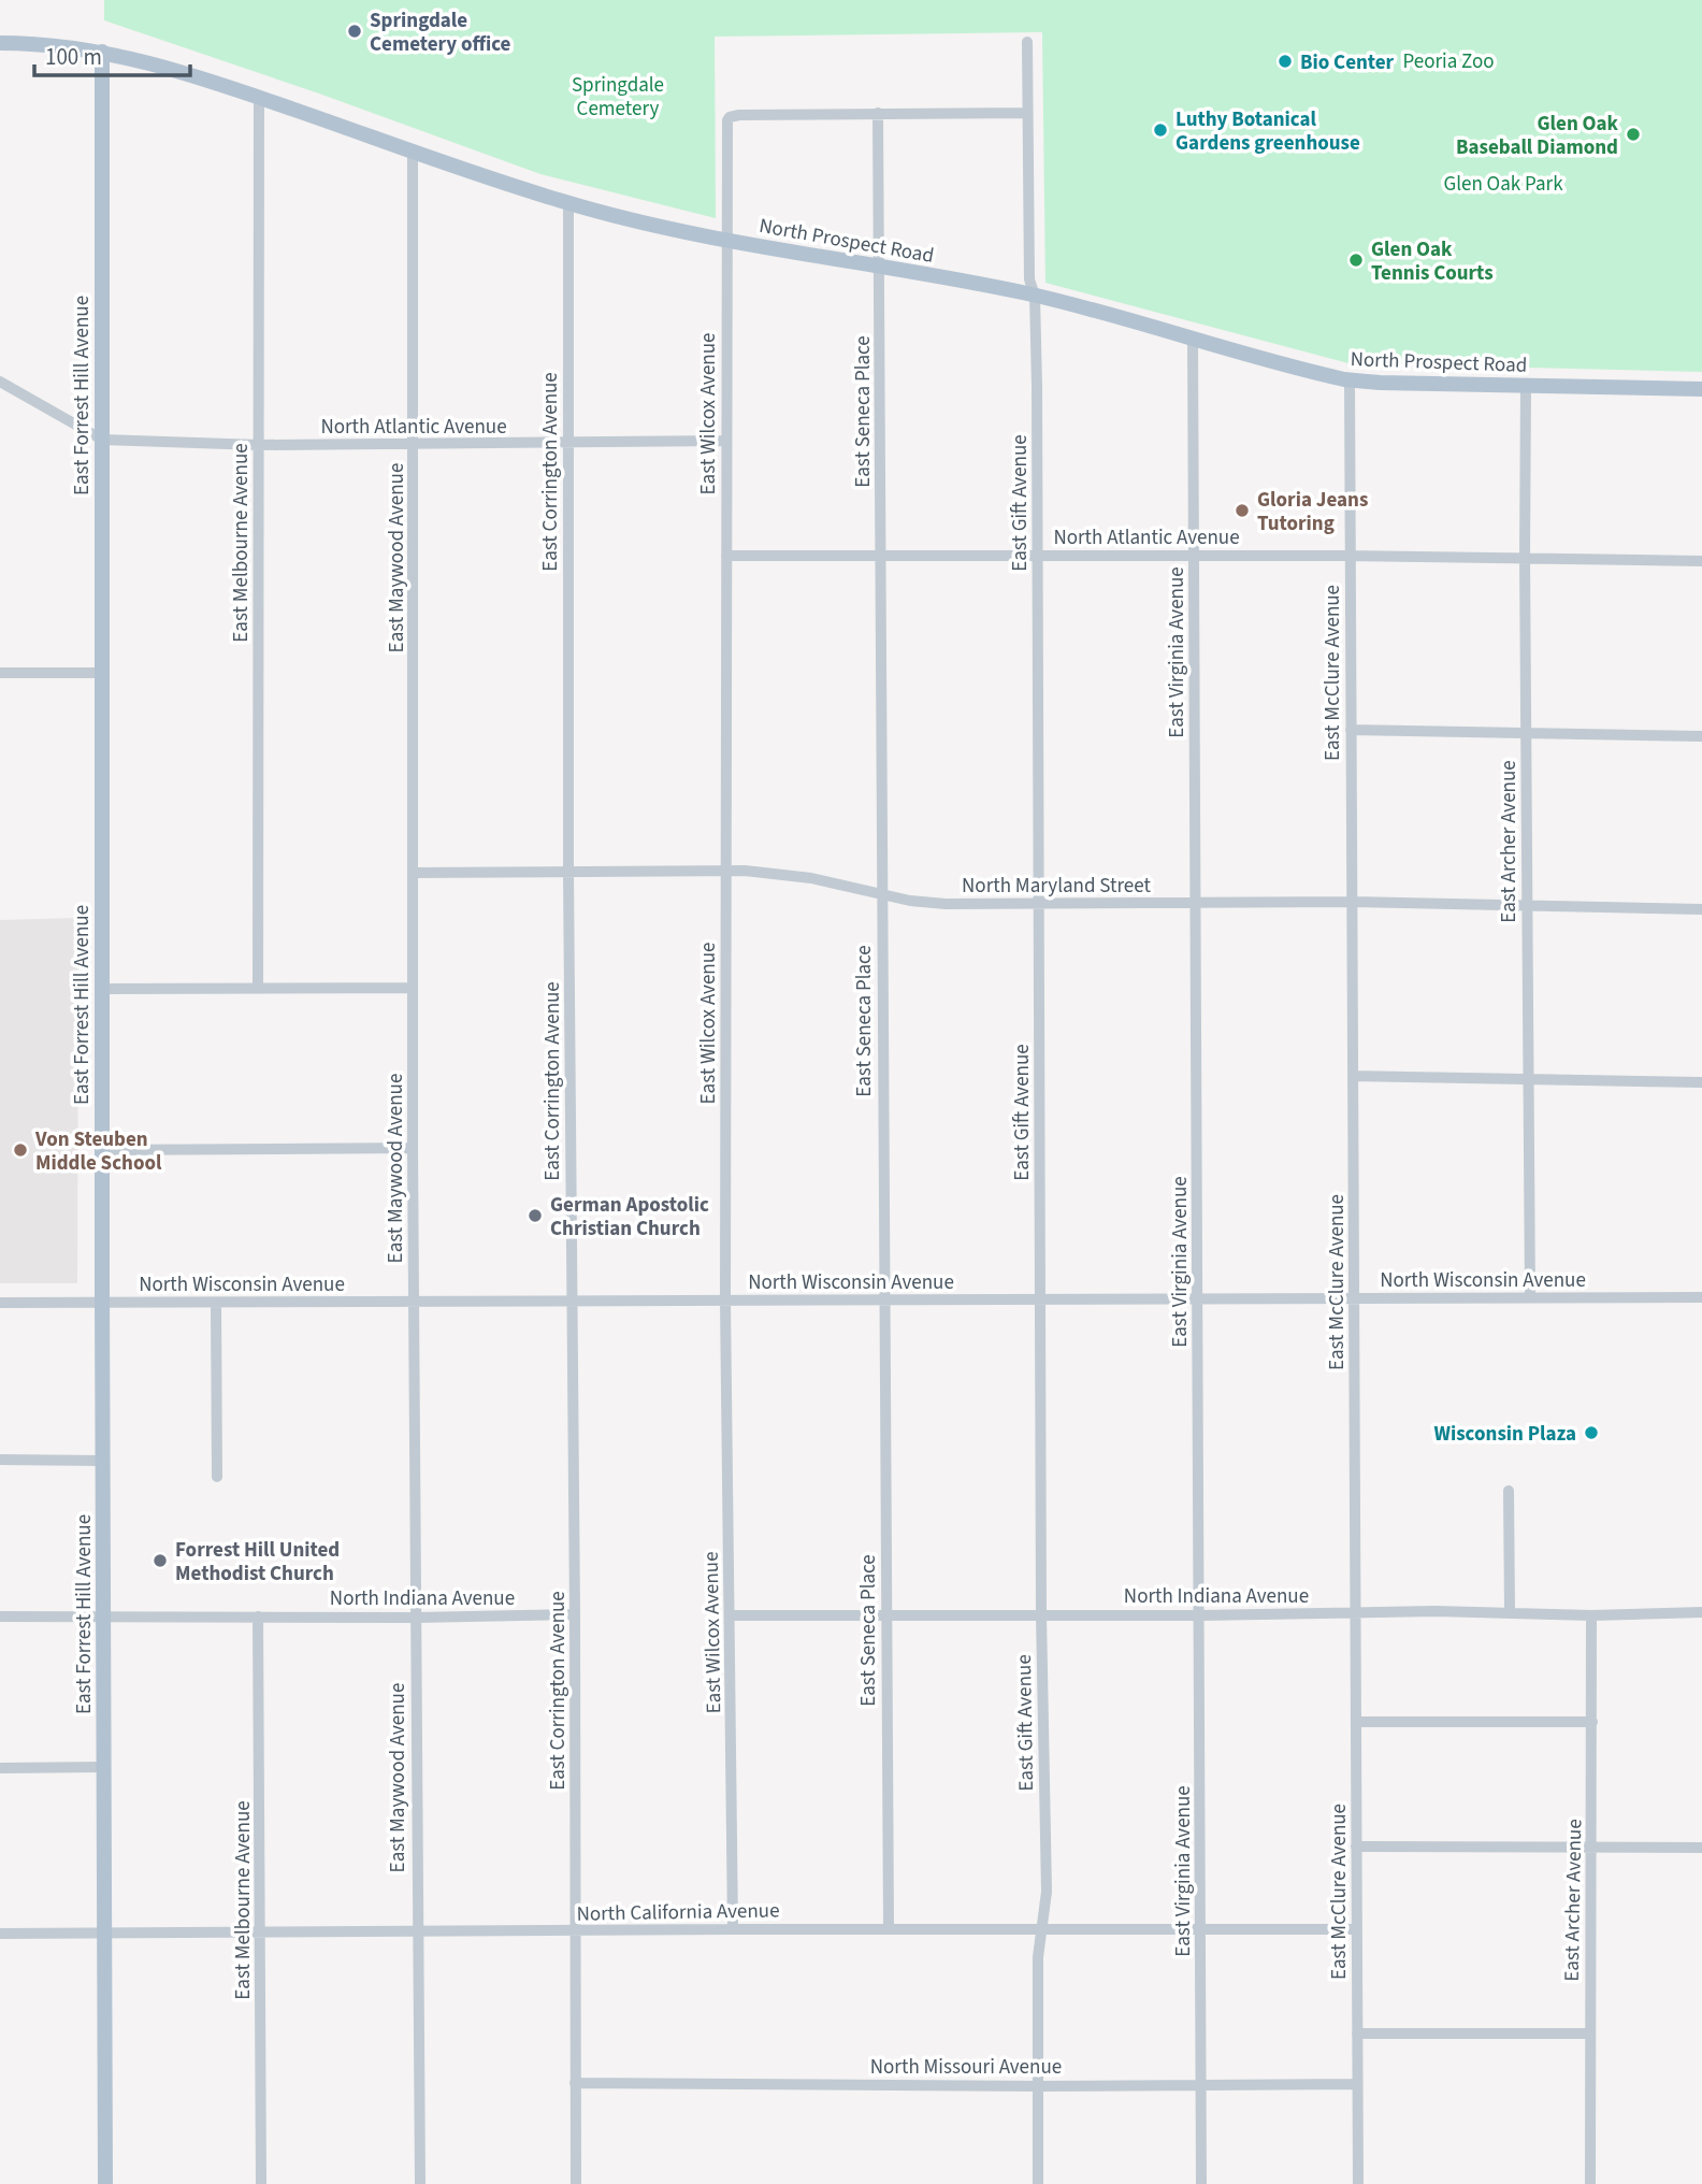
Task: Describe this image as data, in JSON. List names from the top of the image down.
{
  "streets": {
    "main road": ["North Prospect Road", "East Forrest Hill Avenue"],
    "street": [
      "East Seneca Place",
      "East Wilcox Avenue",
      "North Atlantic Avenue",
      "East Corrington Avenue",
      "East Gift Avenue",
      "East Melbourne Avenue",
      "East Maywood Avenue",
      "East Virginia Avenue",
      "East McClure Avenue",
      "East Archer Avenue",
      "North Maryland Street",
      "North Wisconsin Avenue",
      "North Indiana Avenue",
      "North California Avenue",
      "North Missouri Avenue"
    ]
  },
  "crossings": [
    ["North Prospect Road", "East Forrest Hill Avenue"],
    ["North Prospect Road", "East Seneca Place"],
    ["North Prospect Road", "East Wilcox Avenue"],
    ["North Prospect Road", "East Corrington Avenue"],
    ["North Prospect Road", "East Gift Avenue"],
    ["North Prospect Road", "East Melbourne Avenue"],
    ["North Prospect Road", "East Maywood Avenue"],
    ["North Prospect Road", "East Virginia Avenue"],
    ["North Prospect Road", "East McClure Avenue"],
    ["North Prospect Road", "East Archer Avenue"],
    ["East Forrest Hill Avenue", "North Atlantic Avenue"],
    ["East Forrest Hill Avenue", "North Wisconsin Avenue"],
    ["East Forrest Hill Avenue", "North Indiana Avenue"],
    ["East Forrest Hill Avenue", "North California Avenue"],
    ["East Seneca Place", "East Wilcox Avenue"],
    ["East Seneca Place", "North Atlantic Avenue"],
    ["East Seneca Place", "North Maryland Street"],
    ["East Seneca Place", "North Wisconsin Avenue"],
    ["East Seneca Place", "North Indiana Avenue"],
    ["East Seneca Place", "North California Avenue"],
    ["East Wilcox Avenue", "North Atlantic Avenue"],
    ["East Wilcox Avenue", "North Maryland Street"],
    ["East Wilcox Avenue", "North Wisconsin Avenue"],
    ["East Wilcox Avenue", "North Indiana Avenue"],
    ["East Wilcox Avenue", "North California Avenue"],
    ["North Atlantic Avenue", "East Corrington Avenue"],
    ["North Atlantic Avenue", "East Gift Avenue"],
    ["North Atlantic Avenue", "East Melbourne Avenue"],
    ["North Atlantic Avenue", "East Maywood Avenue"],
    ["North Atlantic Avenue", "East Virginia Avenue"],
    ["North Atlantic Avenue", "East McClure Avenue"],
    ["North Atlantic Avenue", "East Archer Avenue"],
    ["East Corrington Avenue", "North Maryland Street"],
    ["East Corrington Avenue", "North Wisconsin Avenue"],
    ["East Corrington Avenue", "North Indiana Avenue"],
    ["East Corrington Avenue", "North California Avenue"],
    ["East Corrington Avenue", "North Missouri Avenue"],
    ["East Gift Avenue", "North Maryland Street"],
    ["East Gift Avenue", "North Wisconsin Avenue"],
    ["East Gift Avenue", "North Indiana Avenue"],
    ["East Gift Avenue", "North California Avenue"],
    ["East Gift Avenue", "North Missouri Avenue"],
    ["East Melbourne Avenue", "North Indiana Avenue"],
    ["East Melbourne Avenue", "North California Avenue"],
    ["East Maywood Avenue", "North Maryland Street"],
    ["East Maywood Avenue", "North Wisconsin Avenue"],
    ["East Maywood Avenue", "North Indiana Avenue"],
    ["East Maywood Avenue", "North California Avenue"],
    ["East Virginia Avenue", "North Maryland Street"],
    ["East Virginia Avenue", "North Wisconsin Avenue"],
    ["East Virginia Avenue", "North Indiana Avenue"],
    ["East Virginia Avenue", "North California Avenue"],
    ["East Virginia Avenue", "North Missouri Avenue"],
    ["East McClure Avenue", "North Maryland Street"],
    ["East McClure Avenue", "North Wisconsin Avenue"],
    ["East McClure Avenue", "North Indiana Avenue"],
    ["East McClure Avenue", "North California Avenue"],
    ["East McClure Avenue", "North Missouri Avenue"],
    ["East Archer Avenue", "North Maryland Street"],
    ["East Archer Avenue", "North Wisconsin Avenue"],
    ["East Archer Avenue", "North Indiana Avenue"]
  ],
  "parks": ["Peoria Zoo", "Springdale Cemetery", "Glen Oak Park"],
  "places": [
    "Springdale Cemetery office",
    "Bio Center",
    "Luthy Botanical Gardens greenhouse",
    "Glen Oak Baseball Diamond",
    "Glen Oak Tennis Courts",
    "Gloria Jeans Tutoring",
    "Von Steuben Middle School",
    "German Apostolic Christian Church",
    "Wisconsin Plaza",
    "Forrest Hill United Methodist Church"
  ],
  "scale_bar": "100 m"
}
